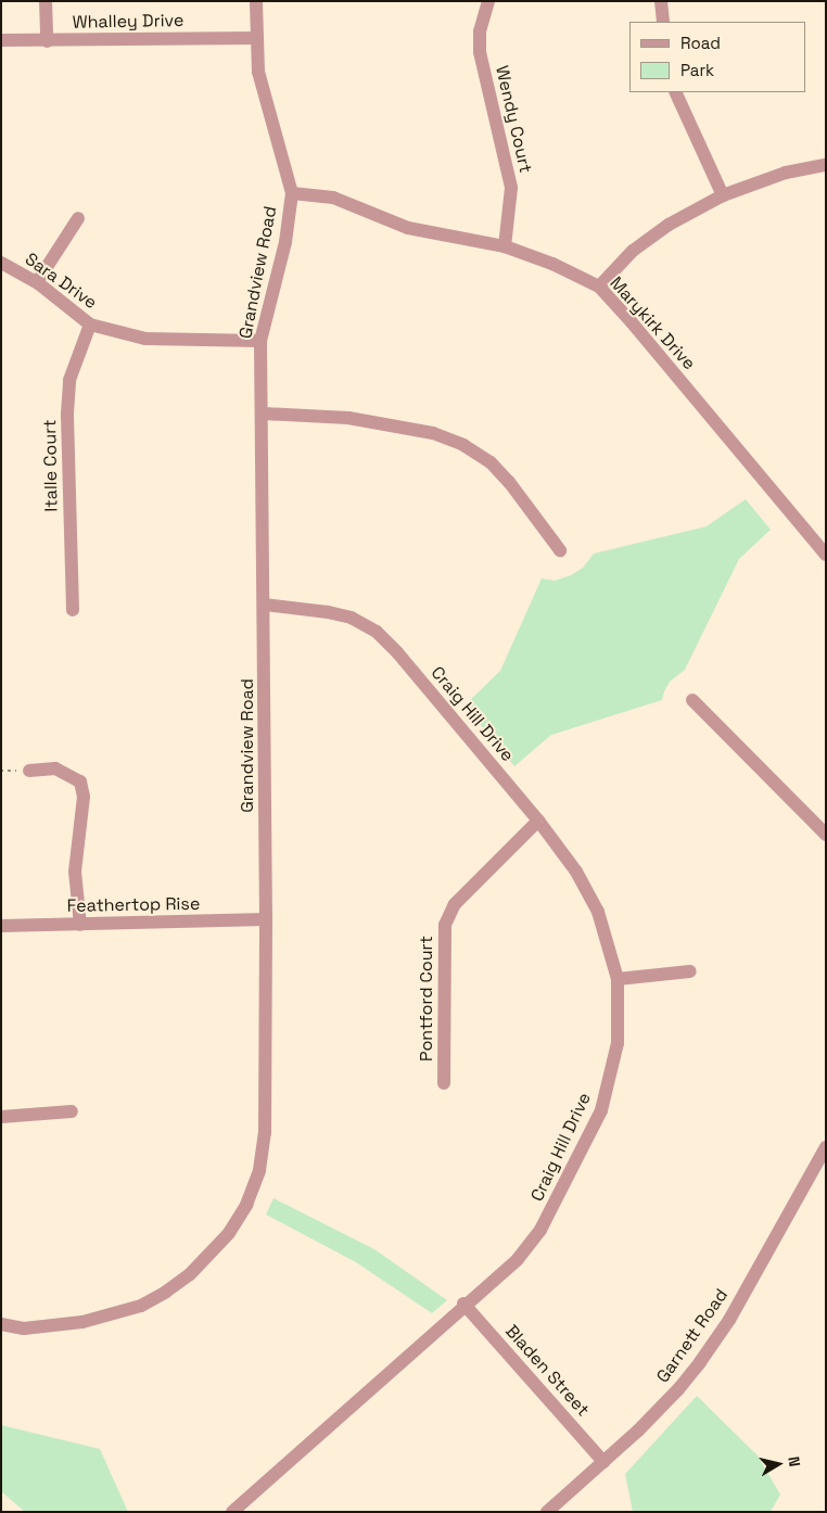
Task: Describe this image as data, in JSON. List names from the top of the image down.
{
  "streets": {
    "street": [
      "Whalley Drive",
      "Wendy Court",
      "Grandview Road",
      "Sara Drive",
      "Marykirk Drive",
      "Italle Court",
      "Craig Hill Drive",
      "Feathertop Rise",
      "Pontford Court",
      "Garnett Road",
      "Bladen Street"
    ]
  },
  "crossings": [
    ["Whalley Drive", "Grandview Road"],
    ["Wendy Court", "Marykirk Drive"],
    ["Grandview Road", "Sara Drive"],
    ["Grandview Road", "Marykirk Drive"],
    ["Grandview Road", "Craig Hill Drive"],
    ["Grandview Road", "Feathertop Rise"],
    ["Sara Drive", "Italle Court"],
    ["Craig Hill Drive", "Pontford Court"],
    ["Craig Hill Drive", "Bladen Street"],
    ["Garnett Road", "Bladen Street"]
  ],
  "legend": ["Road", "Park"],
  "north": "right"
}
